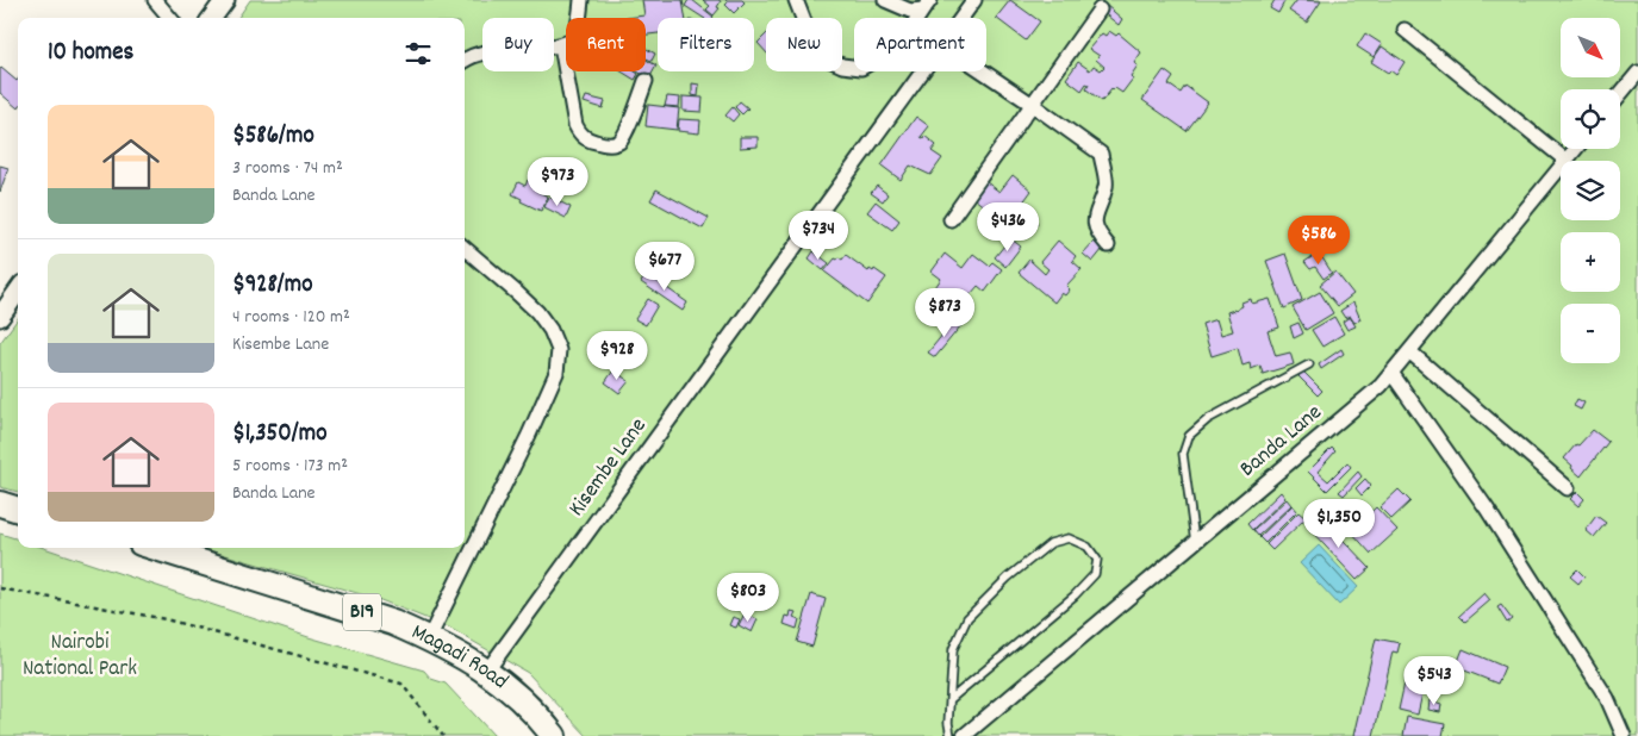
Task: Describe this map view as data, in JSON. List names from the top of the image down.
{
  "streets": {
    "highway": ["B19", "Magadi Road"],
    "street": ["Banda Lane", "Kisembe Lane"]
  },
  "crossings": [
    ["Kisembe Lane", "Magadi Road"]
  ],
  "parks": ["Nairobi National Park"],
  "north": "bottom right",
  "page": {
    "map_buttons": ["+", "−"],
    "chip": [
      "Buy",
      "Rent",
      "Filters",
      "New",
      "Apartment"
    ],
    "heading": "10 homes",
    "list": [
      {
        "name": "$586/mo",
        "note": "3 rooms · 74 m² · Banda Lane"
      },
      {
        "name": "$928/mo",
        "note": "4 rooms · 120 m² · Kisembe Lane"
      },
      {
        "name": "$1,350/mo",
        "note": "5 rooms · 173 m² · Banda Lane"
      }
    ],
    "price": [
      "$973",
      "$436",
      "$734",
      "$586",
      "$677",
      "$873",
      "$928",
      "$1,350",
      "$803",
      "$543"
    ]
  }
}
